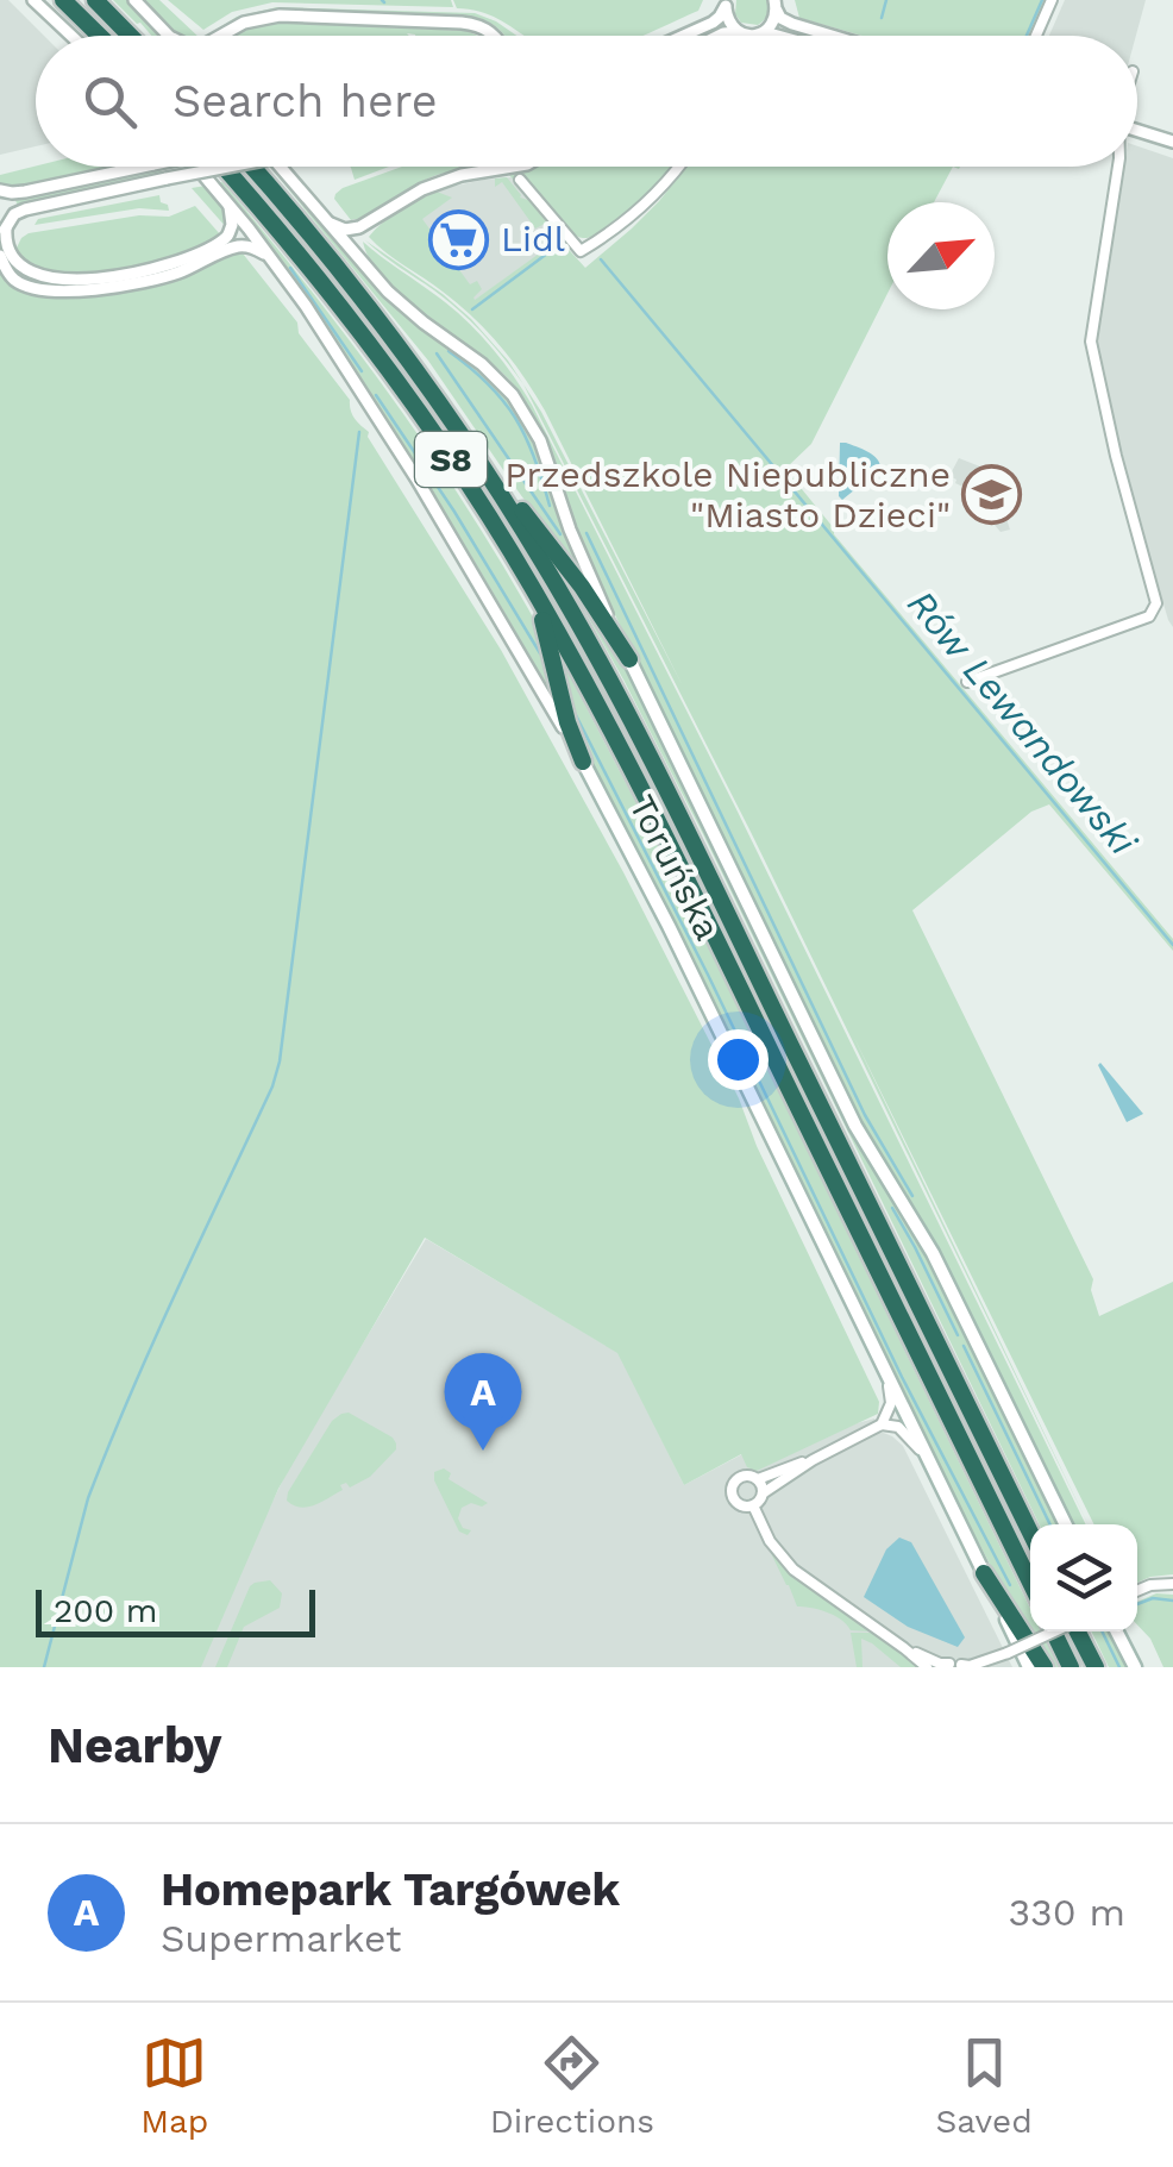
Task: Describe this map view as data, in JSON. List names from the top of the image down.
{
  "streets": {
    "highway": ["S8", "Toruńska"]
  },
  "water": ["Rów Lewandowski"],
  "places": {
    "supermarket": ["Lidl"],
    "school or university": ["Przedszkole Niepubliczne \"Miasto Dzieci\""]
  },
  "scale_bar": "200 m",
  "north": "top right",
  "page": {
    "search": "Search here",
    "pins": "A",
    "scale": "200 m",
    "heading": "Nearby",
    "list": [
      {
        "mark": "A",
        "name": "Homepark Targówek",
        "note": "Supermarket",
        "value": "330 m"
      }
    ],
    "nav": ["Map", "Directions", "Saved"]
  }
}
